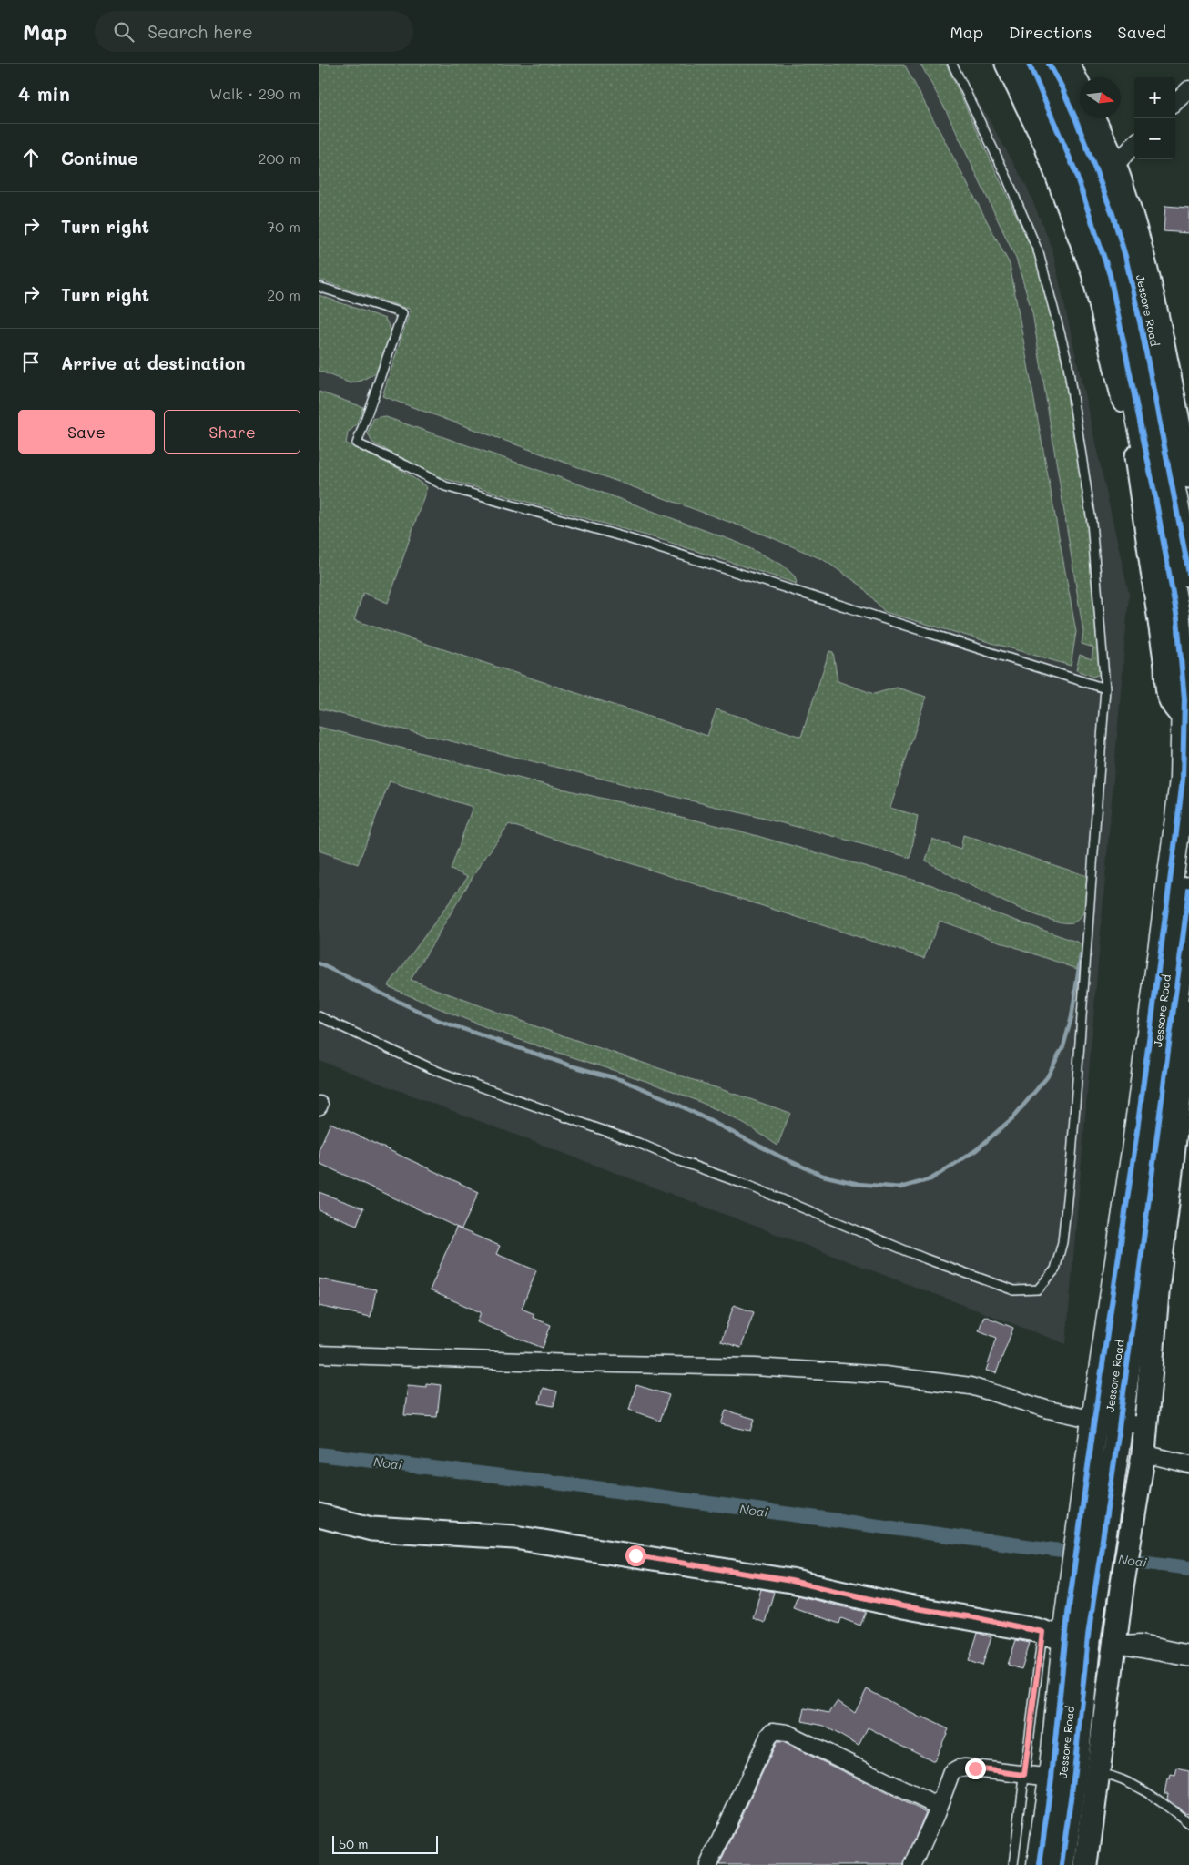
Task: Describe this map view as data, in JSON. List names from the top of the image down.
{
  "streets": {
    "highway": ["Jessore Road"]
  },
  "water": ["Noai"],
  "scale_bar": "50 m",
  "north": "right",
  "page": {
    "header": "Map",
    "search": "Search here",
    "nav": ["Map", "Directions", "Saved"],
    "heading": ["4 min", "Walk · 290 m"],
    "map_buttons": ["+", "−"],
    "list": [
      ["Continue", "200 m"],
      ["Turn right", "70 m"],
      ["Turn right", "20 m"],
      "Arrive at destination"
    ],
    "buttons": ["Save", "Share"],
    "scale": "50 m"
  }
}
